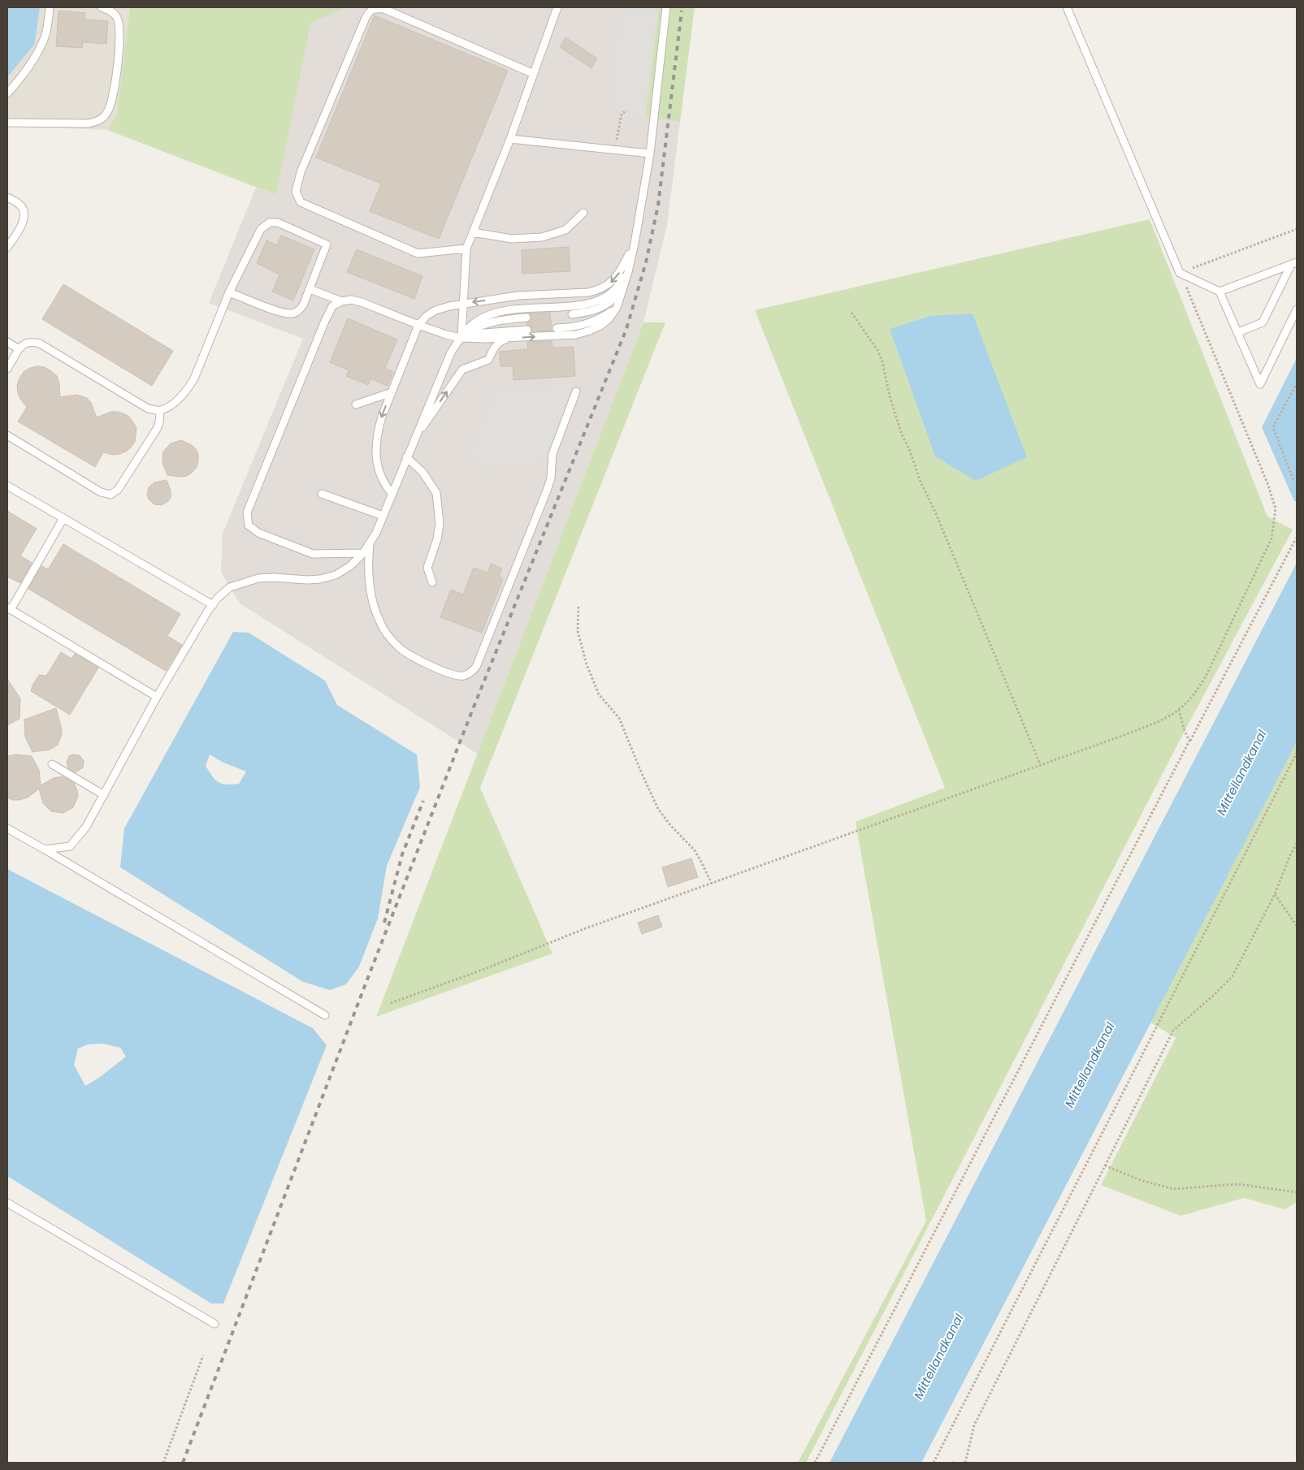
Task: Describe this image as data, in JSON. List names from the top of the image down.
{
  "water": ["Mittellandkanal"]
}
